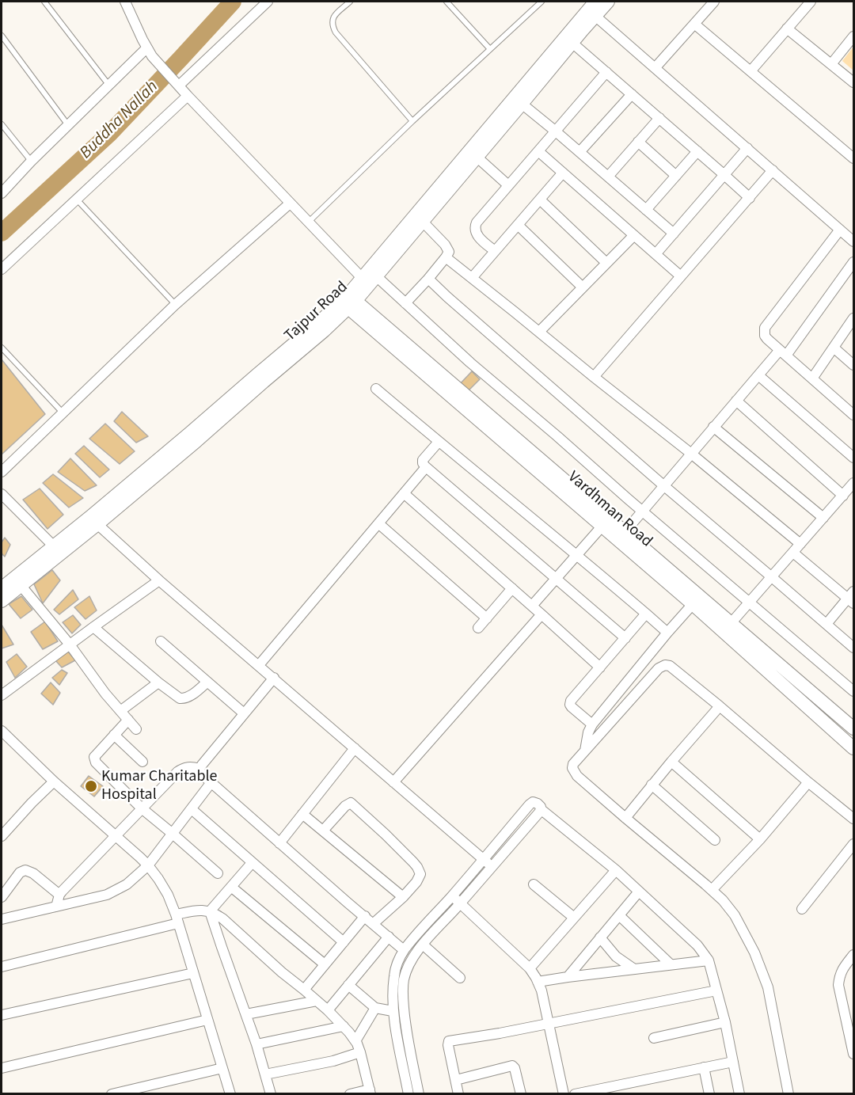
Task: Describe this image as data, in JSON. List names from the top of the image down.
{
  "streets": {
    "main road": ["Tajpur Road", "Vardhman Road"]
  },
  "crossings": [
    ["Tajpur Road", "Vardhman Road"]
  ],
  "water": ["Buddha Nallah"],
  "places": ["Kumar Charitable Hospital"]
}
